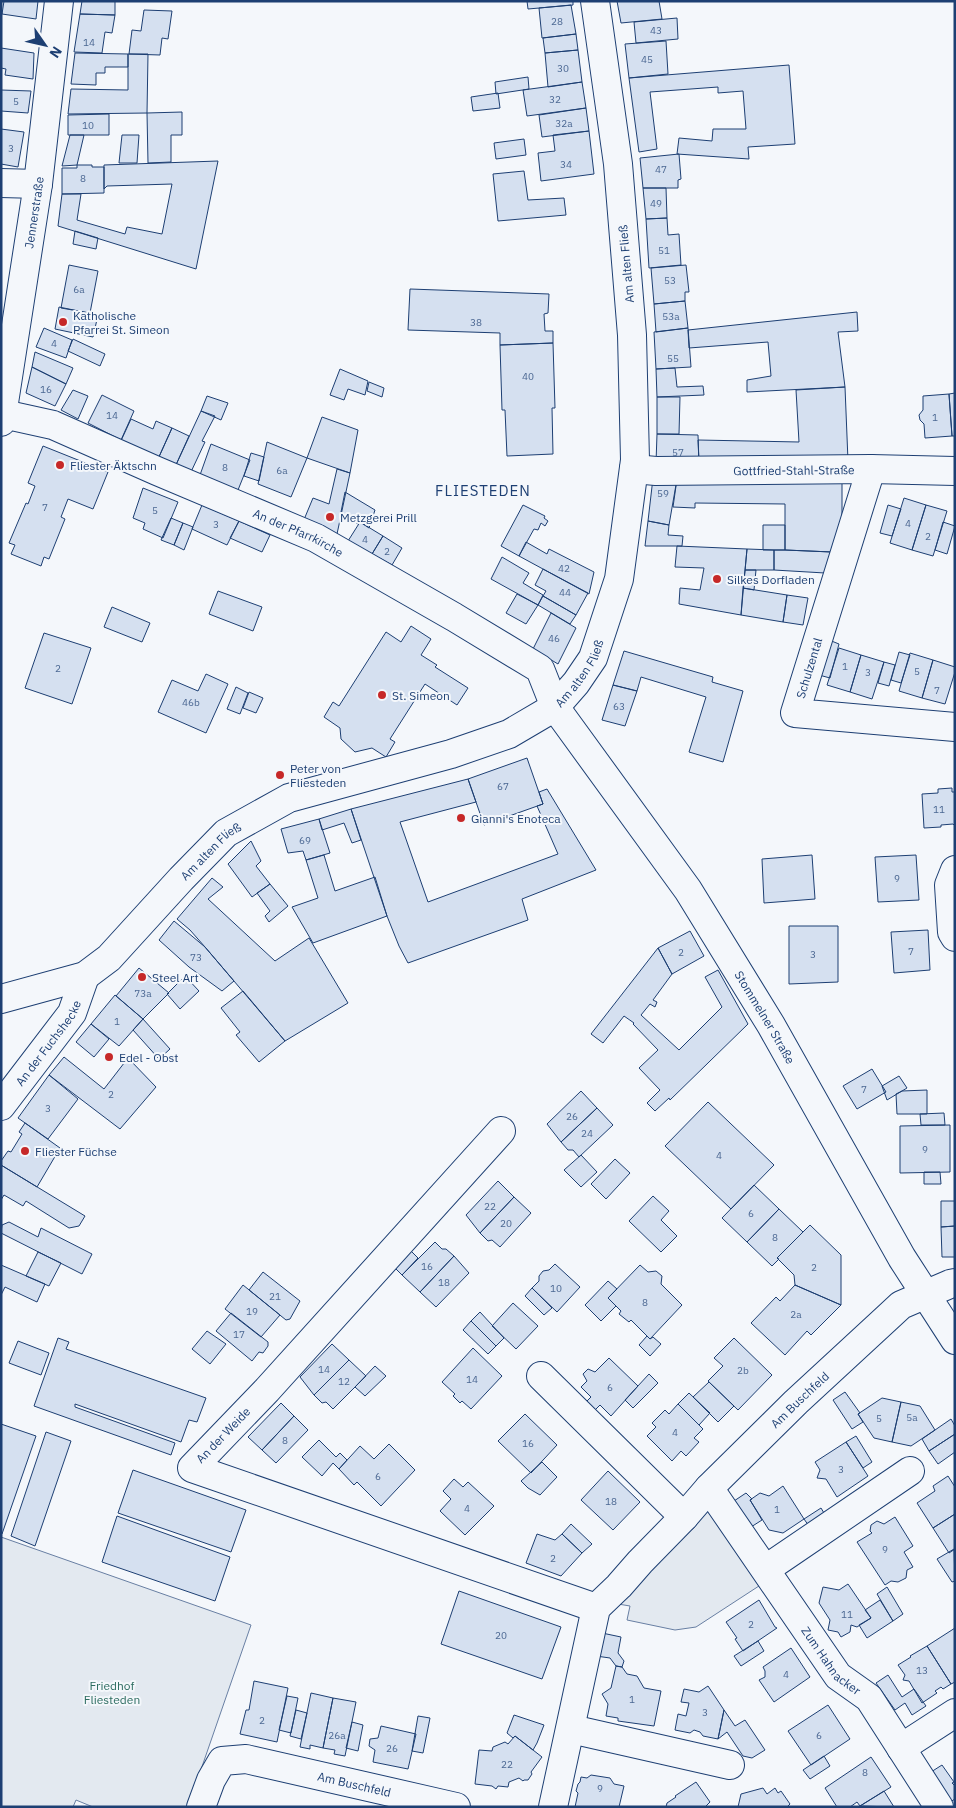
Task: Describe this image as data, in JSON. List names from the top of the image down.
{
  "streets": {
    "street": [
      "Jennerstraße",
      "Am alten Fließ",
      "Gottfried-Stahl-Straße",
      "An der Pfarrkirche",
      "Schulzental",
      "Stommelner Straße",
      "An der Fuchshecke",
      "Am Buschfeld",
      "An der Weide",
      "Zum Hahnacker"
    ]
  },
  "crossings": [
    ["Jennerstraße", "An der Pfarrkirche"],
    ["Am alten Fließ", "Gottfried-Stahl-Straße"],
    ["Am alten Fließ", "An der Pfarrkirche"],
    ["Am alten Fließ", "Stommelner Straße"],
    ["Am alten Fließ", "An der Fuchshecke"],
    ["Gottfried-Stahl-Straße", "Schulzental"],
    ["An der Pfarrkirche", "Stommelner Straße"],
    ["Stommelner Straße", "Am Buschfeld"],
    ["Am Buschfeld", "An der Weide"],
    ["Am Buschfeld", "Zum Hahnacker"]
  ],
  "districts": ["FLIESTEDEN"],
  "parks": ["Friedhof Fliesteden"],
  "places": [
    "Katholische Pfarrei St. Simeon",
    "Fliester Äktschn",
    "Metzgerei Prill",
    "Silkes Dorfladen",
    "St. Simeon",
    "Peter von Fliesteden",
    "Gianni's Enoteca",
    "Steel Art",
    "Edel - Obst",
    "Fliester Füchse"
  ],
  "house_numbers": [
    "28",
    "43",
    "14",
    "45",
    "30",
    "32",
    "5",
    "32a",
    "10",
    "3",
    "34",
    "47",
    "8",
    "49",
    "51",
    "53",
    "6a",
    "53a",
    "38",
    "4",
    "55",
    "40",
    "16",
    "14",
    "1",
    "57",
    "8",
    "6a",
    "59",
    "7",
    "5",
    "4",
    "3",
    "2",
    "4",
    "2",
    "42",
    "44",
    "46",
    "1",
    "2",
    "5",
    "3",
    "7",
    "46b",
    "63",
    "67",
    "11",
    "69",
    "9",
    "7",
    "2",
    "3",
    "73",
    "73a",
    "1",
    "7",
    "2",
    "3",
    "26",
    "24",
    "9",
    "4",
    "22",
    "6",
    "20",
    "8",
    "16",
    "2",
    "18",
    "10",
    "21",
    "8",
    "19",
    "2a",
    "17",
    "14",
    "2b",
    "14",
    "12",
    "6",
    "5a",
    "5",
    "4",
    "8",
    "16",
    "3",
    "6",
    "18",
    "4",
    "1",
    "9",
    "2",
    "11",
    "2",
    "20",
    "13",
    "4",
    "1",
    "3",
    "2",
    "26a",
    "6",
    "26",
    "22",
    "8",
    "9"
  ],
  "north": "bottom right"
}
